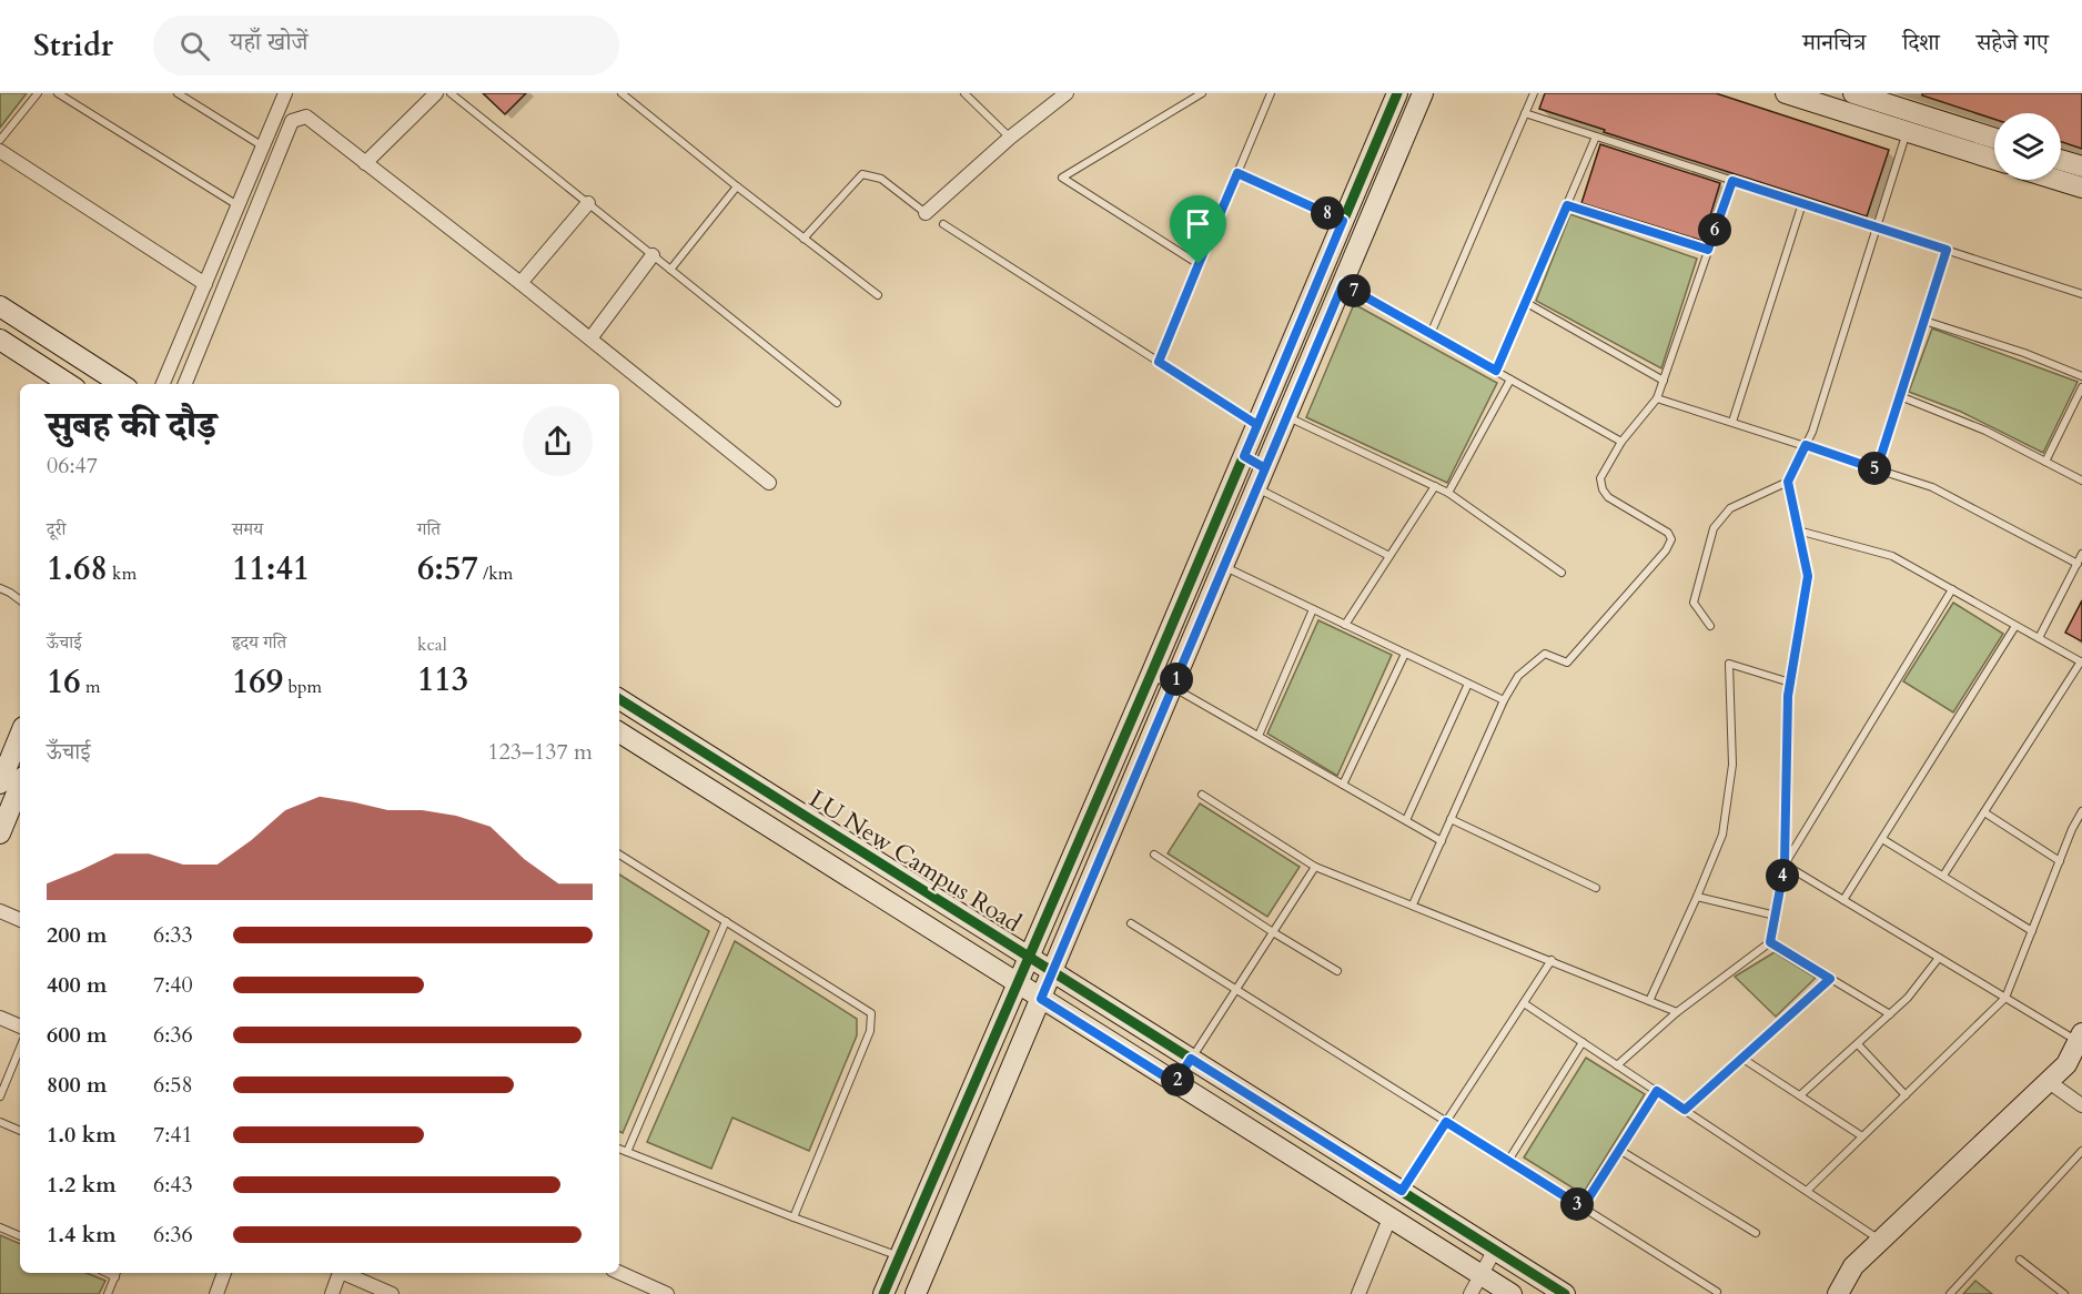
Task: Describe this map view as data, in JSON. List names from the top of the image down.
{
  "streets": {
    "street": ["LU New Campus Road"]
  },
  "page": {
    "header": "Stridr",
    "search": "यहाँ खोजें",
    "nav": ["मानचित्र", "दिशा", "सहेजे गए"],
    "pins": [
      "8",
      "6",
      "7",
      "5",
      "1",
      "4",
      "2",
      "3"
    ],
    "heading": ["सुबह की दौड़", "06:47"],
    "stats": [
      ["दूरी", "1.68 km"],
      ["समय", "11:41"],
      ["गति", "6:57 /km"],
      ["ऊँचाई", "16 m"],
      ["हृदय गति", "169 bpm"],
      ["kcal", "113"]
    ],
    "chart": ["ऊँचाई", "123–137 m"],
    "list": [
      {
        "name": "200 m",
        "note": "6:33"
      },
      {
        "name": "400 m",
        "note": "7:40"
      },
      {
        "name": "600 m",
        "note": "6:36"
      },
      {
        "name": "800 m",
        "note": "6:58"
      },
      {
        "name": "1.0 km",
        "note": "7:41"
      },
      {
        "name": "1.2 km",
        "note": "6:43"
      },
      {
        "name": "1.4 km",
        "note": "6:36"
      }
    ]
  }
}
